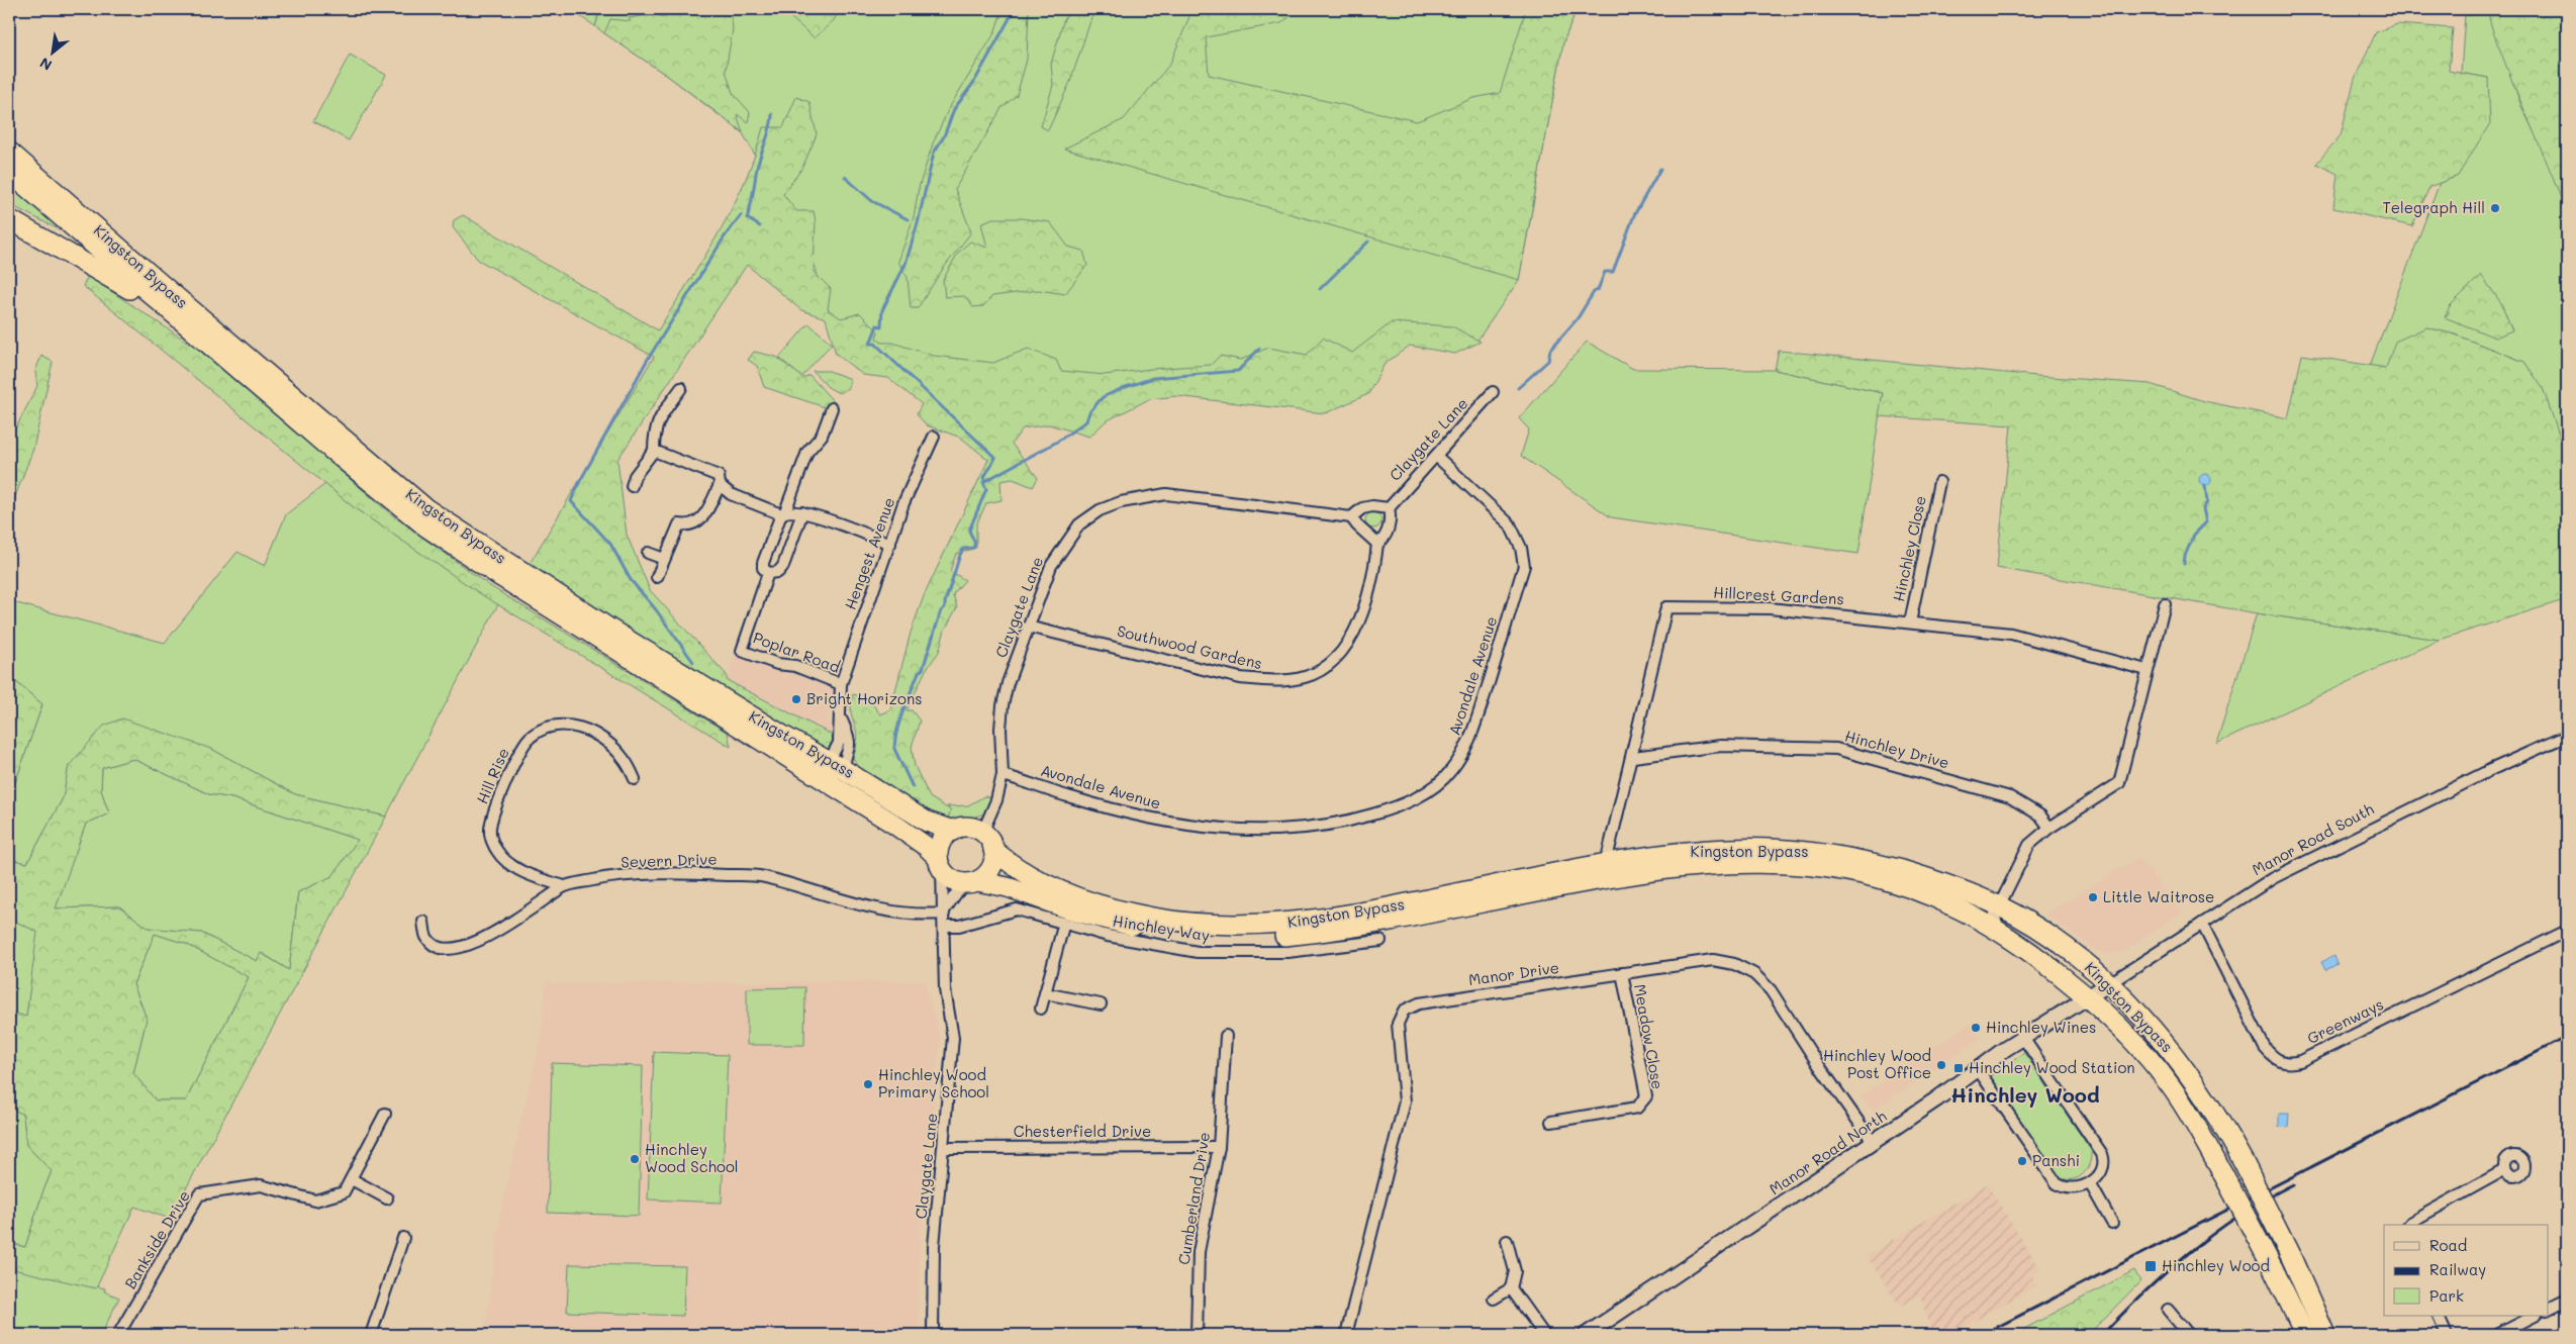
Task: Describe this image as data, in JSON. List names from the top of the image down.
{
  "streets": {
    "highway": ["Kingston Bypass"],
    "street": [
      "Claygate Lane",
      "Hinchley Close",
      "Hengest Avenue",
      "Hillcrest Gardens",
      "Southwood Gardens",
      "Poplar Road",
      "Avondale Avenue",
      "Hinchley Drive",
      "Hill Rise",
      "Manor Road South",
      "Severn Drive",
      "Hinchley Way",
      "Manor Drive",
      "Greenways",
      "Meadow Close",
      "Chesterfield Drive",
      "Manor Road North",
      "Cumberland Drive",
      "Bankside Drive"
    ]
  },
  "crossings": [
    ["Kingston Bypass", "Claygate Lane"],
    ["Kingston Bypass", "Hillcrest Gardens"],
    ["Kingston Bypass", "Poplar Road"],
    ["Kingston Bypass", "Manor Road South"],
    ["Kingston Bypass", "Manor Road North"],
    ["Claygate Lane", "Southwood Gardens"],
    ["Claygate Lane", "Avondale Avenue"],
    ["Claygate Lane", "Severn Drive"],
    ["Claygate Lane", "Hinchley Way"],
    ["Claygate Lane", "Chesterfield Drive"],
    ["Hinchley Close", "Hillcrest Gardens"],
    ["Hengest Avenue", "Poplar Road"],
    ["Hillcrest Gardens", "Hinchley Drive"],
    ["Hill Rise", "Severn Drive"],
    ["Manor Road South", "Greenways"],
    ["Manor Road South", "Manor Road North"],
    ["Manor Drive", "Meadow Close"],
    ["Manor Drive", "Manor Road North"],
    ["Chesterfield Drive", "Cumberland Drive"]
  ],
  "districts": ["Hinchley Wood"],
  "places": {
    "other": [
      "Telegraph Hill",
      "Bright Horizons",
      "Little Waitrose",
      "Hinchley Wines",
      "Hinchley Wood Post Office",
      "Hinchley Wood Primary School",
      "Hinchley Wood School",
      "Panshi"
    ],
    "transit": ["Hinchley Wood Station", "Hinchley Wood"]
  },
  "legend": ["Road", "Railway", "Park"],
  "north": "bottom left"
}
